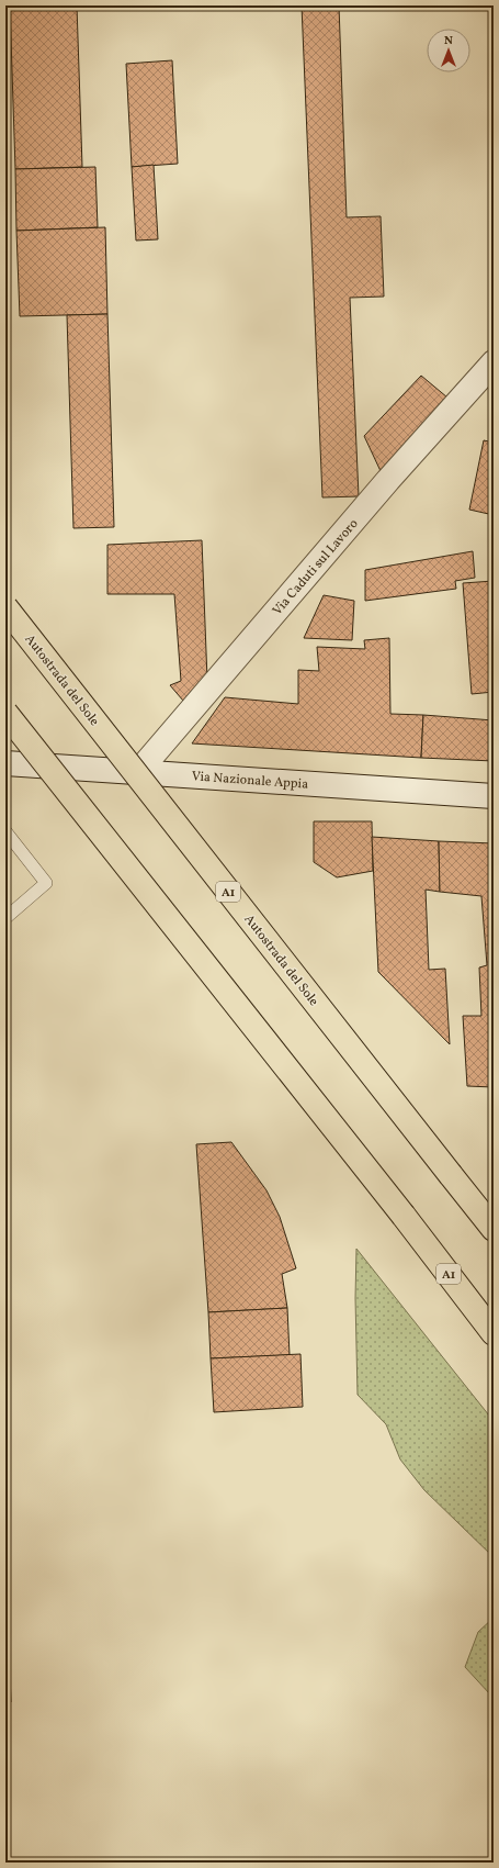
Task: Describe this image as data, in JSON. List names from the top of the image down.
{
  "streets": {
    "highway": ["Autostrada del Sole", "A1"],
    "street": ["Via Caduti sul Lavoro", "Via Nazionale Appia"]
  },
  "crossings": [
    ["Via Caduti sul Lavoro", "Via Nazionale Appia"]
  ],
  "north": "top"
}
